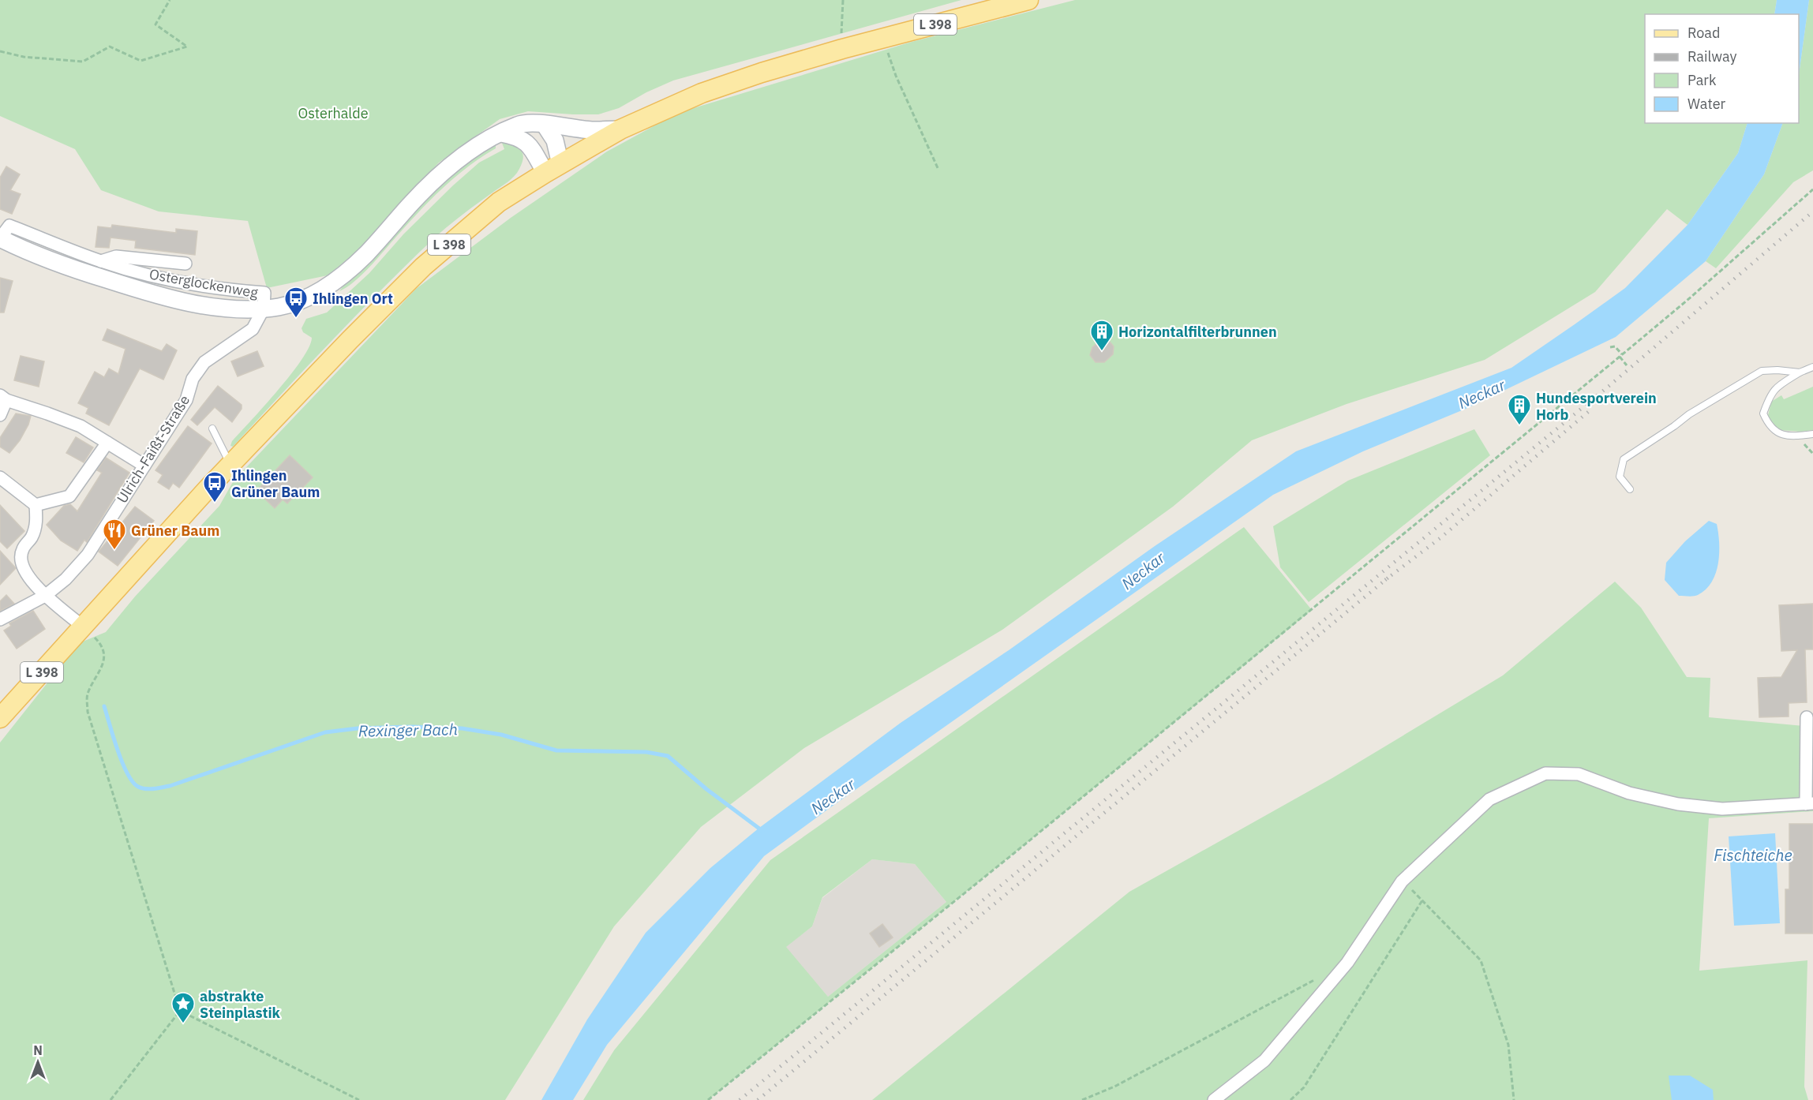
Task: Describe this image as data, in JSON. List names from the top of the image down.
{
  "streets": {
    "main road": ["L 398"],
    "street": ["Osterglockenweg", "Ulrich-Faißt-Straße"]
  },
  "crossings": [
    ["Osterglockenweg", "Ulrich-Faißt-Straße"]
  ],
  "water": ["Neckar", "Rexinger Bach", "Fischteiche"],
  "parks": ["Osterhalde"],
  "places": {
    "bus stop": ["Ihlingen Ort", "Ihlingen Grüner Baum"],
    "building": ["Horizontalfilterbrunnen", "Hundesportverein Horb"],
    "restaurant": ["Grüner Baum"],
    "place": ["abstrakte Steinplastik"]
  },
  "legend": [
    "Road",
    "Railway",
    "Park",
    "Water"
  ],
  "north": "top"
}
